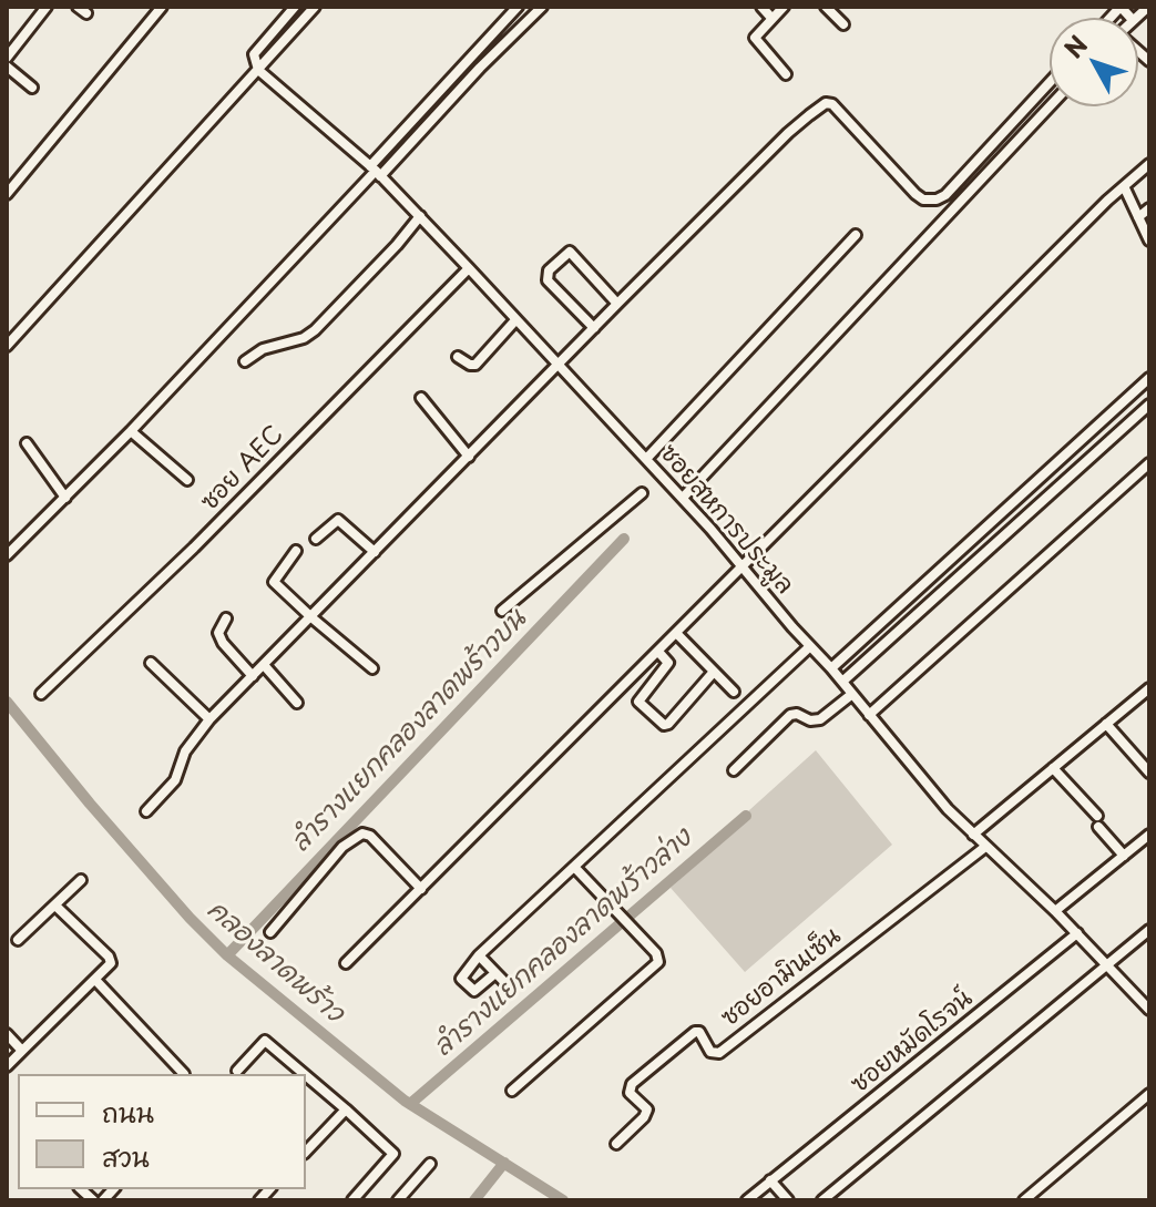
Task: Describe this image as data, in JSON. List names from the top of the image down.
{
  "streets": {
    "street": [
      "ซอย AEC",
      "ซอยสหการประมูล",
      "ซอยอามินเซ็น",
      "ซอยหมัดโรจน์"
    ]
  },
  "crossings": [
    ["ซอย AEC", "ซอยสหการประมูล"],
    ["ซอยสหการประมูล", "ซอยอามินเซ็น"],
    ["ซอยสหการประมูล", "ซอยหมัดโรจน์"]
  ],
  "water": ["ลำรางแยกคลองลาดพร้าวบน", "ลำรางแยกคลองลาดพร้าวล่าง", "คลองลาดพร้าว"],
  "legend": ["ถนน", "สวน"],
  "north": "top left"
}
